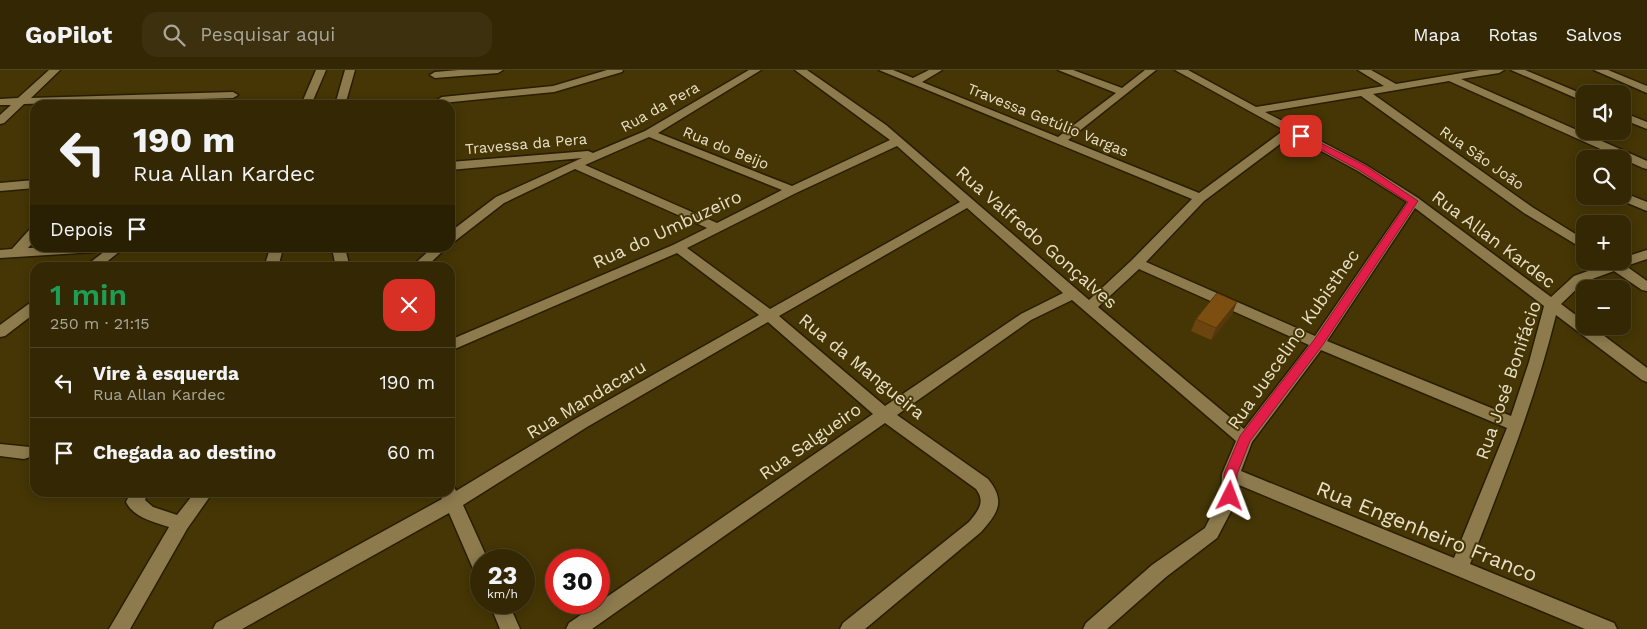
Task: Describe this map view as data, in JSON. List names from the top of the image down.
{
  "streets": {
    "street": [
      "Rua da Pera",
      "Travessa Getúlio Vargas",
      "Travessa da Pera",
      "Rua do Beijo",
      "Rua São João",
      "Rua do Umbuzeiro",
      "Rua Valfredo Gonçalves",
      "Rua Allan Kardec",
      "Rua Juscelino Kubisthec",
      "Rua da Mangueira",
      "Rua José Bonifácio",
      "Rua Mandacaru",
      "Rua Salgueiro",
      "Rua Engenheiro Franco"
    ]
  },
  "crossings": [
    ["Rua da Pera", "Travessa da Pera"],
    ["Rua da Pera", "Rua do Beijo"],
    ["Rua do Beijo", "Rua do Umbuzeiro"],
    ["Rua do Umbuzeiro", "Rua Valfredo Gonçalves"],
    ["Rua do Umbuzeiro", "Rua da Mangueira"],
    ["Rua Valfredo Gonçalves", "Rua Juscelino Kubisthec"],
    ["Rua Valfredo Gonçalves", "Rua Mandacaru"],
    ["Rua Valfredo Gonçalves", "Rua Salgueiro"],
    ["Rua Allan Kardec", "Rua Juscelino Kubisthec"],
    ["Rua Allan Kardec", "Rua José Bonifácio"],
    ["Rua Juscelino Kubisthec", "Rua Engenheiro Franco"],
    ["Rua da Mangueira", "Rua Mandacaru"],
    ["Rua da Mangueira", "Rua Salgueiro"],
    ["Rua José Bonifácio", "Rua Engenheiro Franco"]
  ],
  "page": {
    "header": "GoPilot",
    "search": "Pesquisar aqui",
    "nav": ["Mapa", "Rotas", "Salvos"],
    "map_buttons": ["+", "−"],
    "turn": ["190 m", "Rua Allan Kardec"],
    "then": "Depois",
    "heading": ["1 min", "250 m · 21:15"],
    "list": [
      {
        "name": "Vire à esquerda",
        "note": "Rua Allan Kardec",
        "value": "190 m"
      },
      {
        "name": "Chegada ao destino",
        "value": "60 m"
      }
    ],
    "speed": "23 km/h",
    "limit": "30"
  }
}
